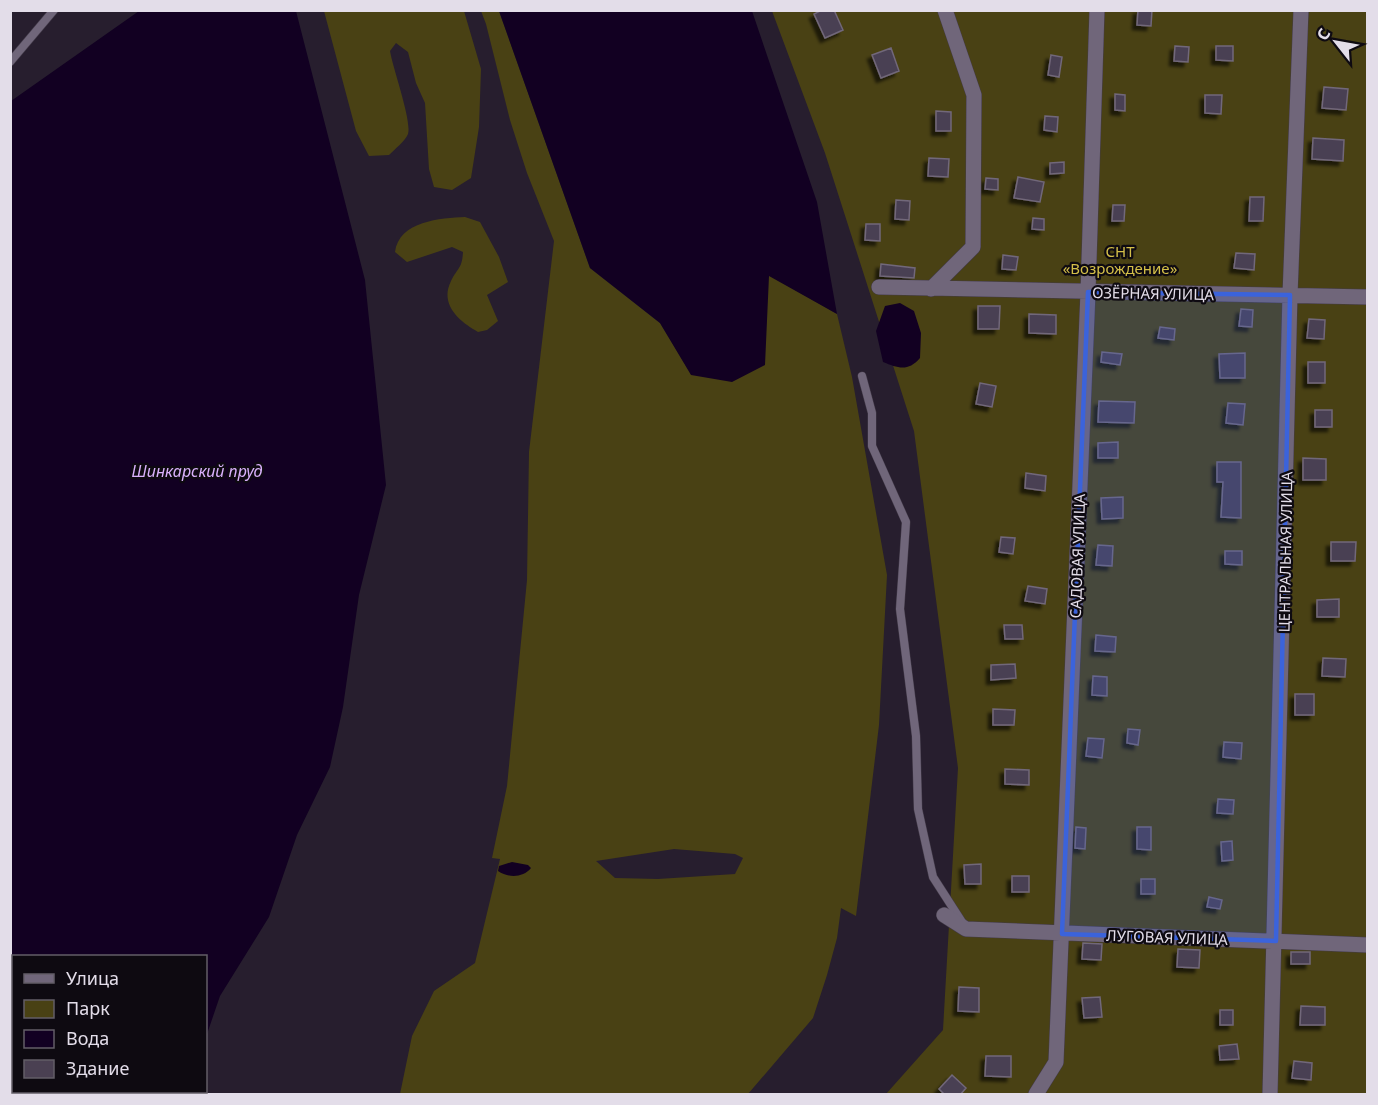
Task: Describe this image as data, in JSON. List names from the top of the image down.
{
  "streets": {
    "street": [
      "ОЗЁРНАЯ УЛИЦА",
      "ЦЕНТРАЛЬНАЯ УЛИЦА",
      "САДОВАЯ УЛИЦА",
      "ЛУГОВАЯ УЛИЦА"
    ]
  },
  "crossings": [
    ["ОЗЁРНАЯ УЛИЦА", "ЦЕНТРАЛЬНАЯ УЛИЦА"],
    ["ОЗЁРНАЯ УЛИЦА", "САДОВАЯ УЛИЦА"],
    ["ЦЕНТРАЛЬНАЯ УЛИЦА", "ЛУГОВАЯ УЛИЦА"],
    ["САДОВАЯ УЛИЦА", "ЛУГОВАЯ УЛИЦА"]
  ],
  "water": ["Шинкарский пруд"],
  "parks": ["СНТ «Возрождение»"],
  "legend": [
    "Улица",
    "Парк",
    "Вода",
    "Здание"
  ],
  "north": "top left"
}
